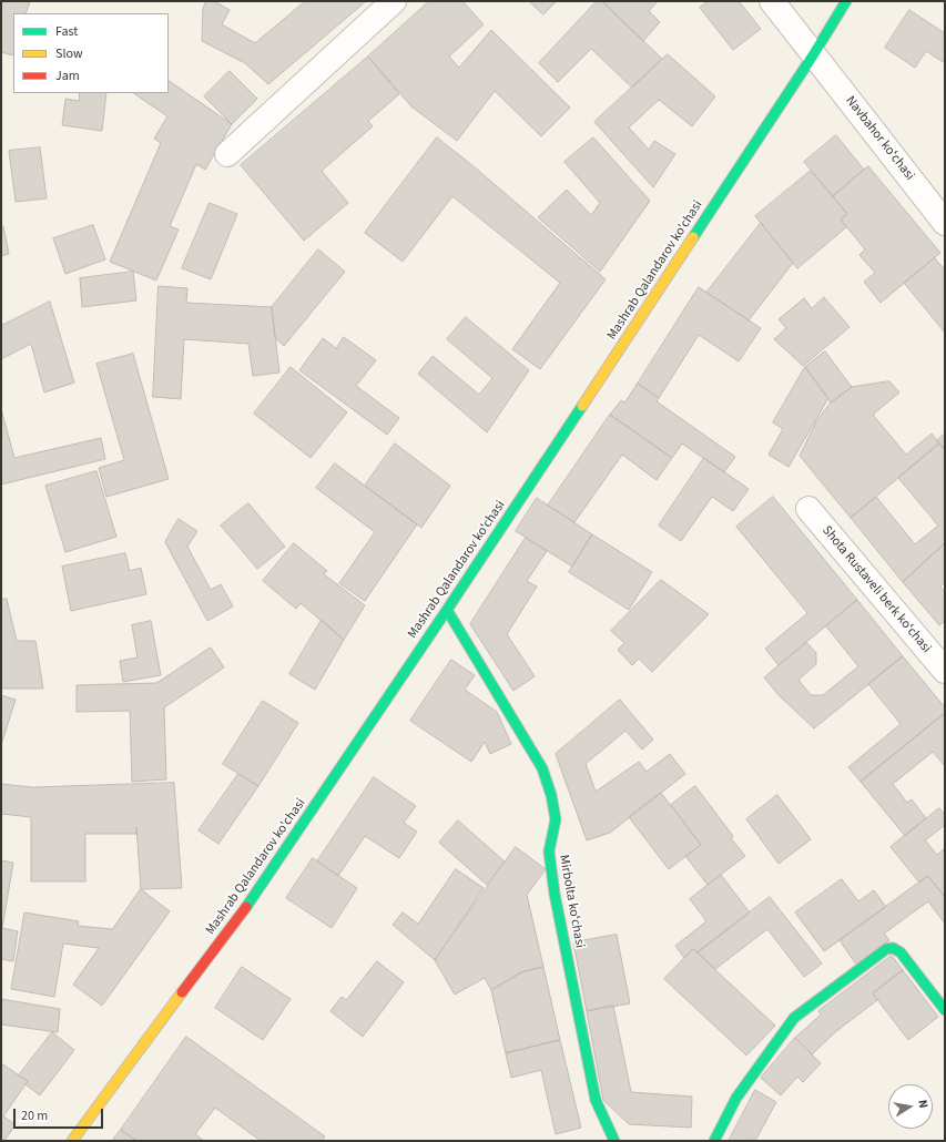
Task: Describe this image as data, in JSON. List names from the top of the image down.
{
  "streets": {
    "main road": ["Mashrab Qalandarov ko'chasi", "Mirbolta koʻchasi"],
    "street": ["Navbahor koʻchasi", "Shota Rustaveli berk koʻchasi"]
  },
  "crossings": [
    ["Navbahor koʻchasi", "Mashrab Qalandarov ko'chasi"],
    ["Mashrab Qalandarov ko'chasi", "Mirbolta koʻchasi"]
  ],
  "legend": ["Fast", "Slow", "Jam"],
  "scale_bar": "20 m",
  "north": "right"
}
